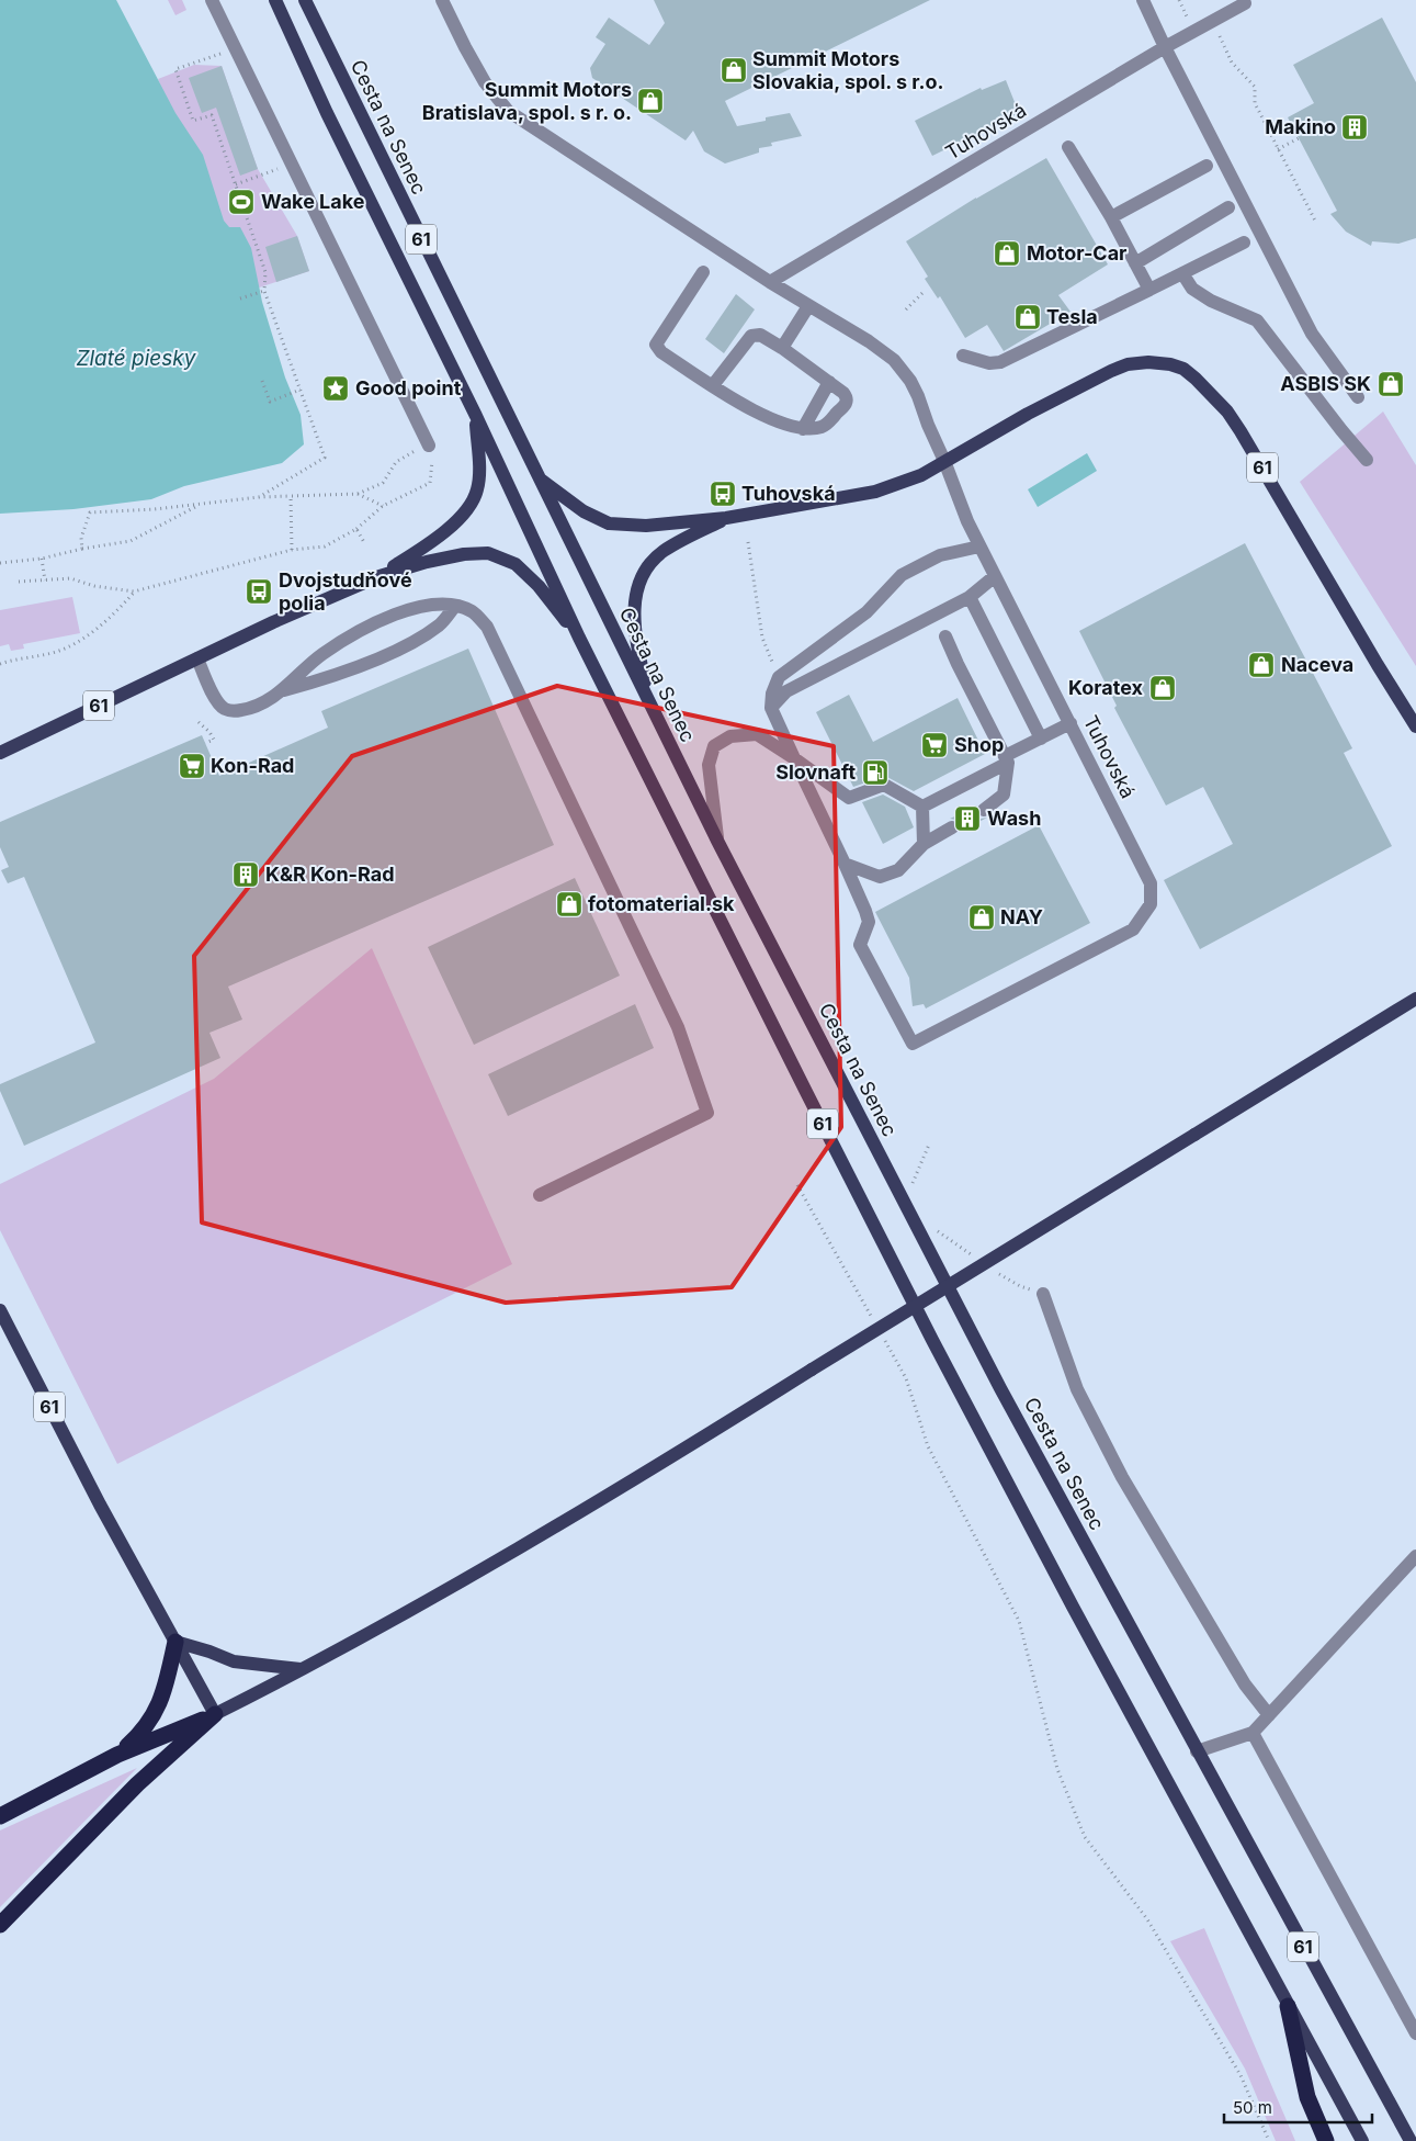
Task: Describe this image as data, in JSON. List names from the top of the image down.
{
  "streets": {
    "main road": ["Cesta na Senec", "61"],
    "street": ["Tuhovská"]
  },
  "crossings": [
    ["Cesta na Senec", "61"],
    ["Tuhovská", "61"]
  ],
  "water": ["Zlaté piesky"],
  "places": {
    "shop": [
      "Summit Motors Slovakia, spol. s r.o.",
      "Summit Motors Bratislava, spol. s r. o.",
      "Motor-Car",
      "Tesla",
      "ASBIS SK",
      "Naceva",
      "Koratex",
      "fotomaterial.sk",
      "NAY"
    ],
    "building": ["Makino", "Wash", "K&R Kon-Rad"],
    "sports": ["Wake Lake"],
    "place": ["Good point"],
    "bus stop": ["Tuhovská", "Dvojstudňové polia"],
    "supermarket": ["Shop", "Kon-Rad"],
    "fuel station": ["Slovnaft"]
  },
  "scale_bar": "50 m"
}
